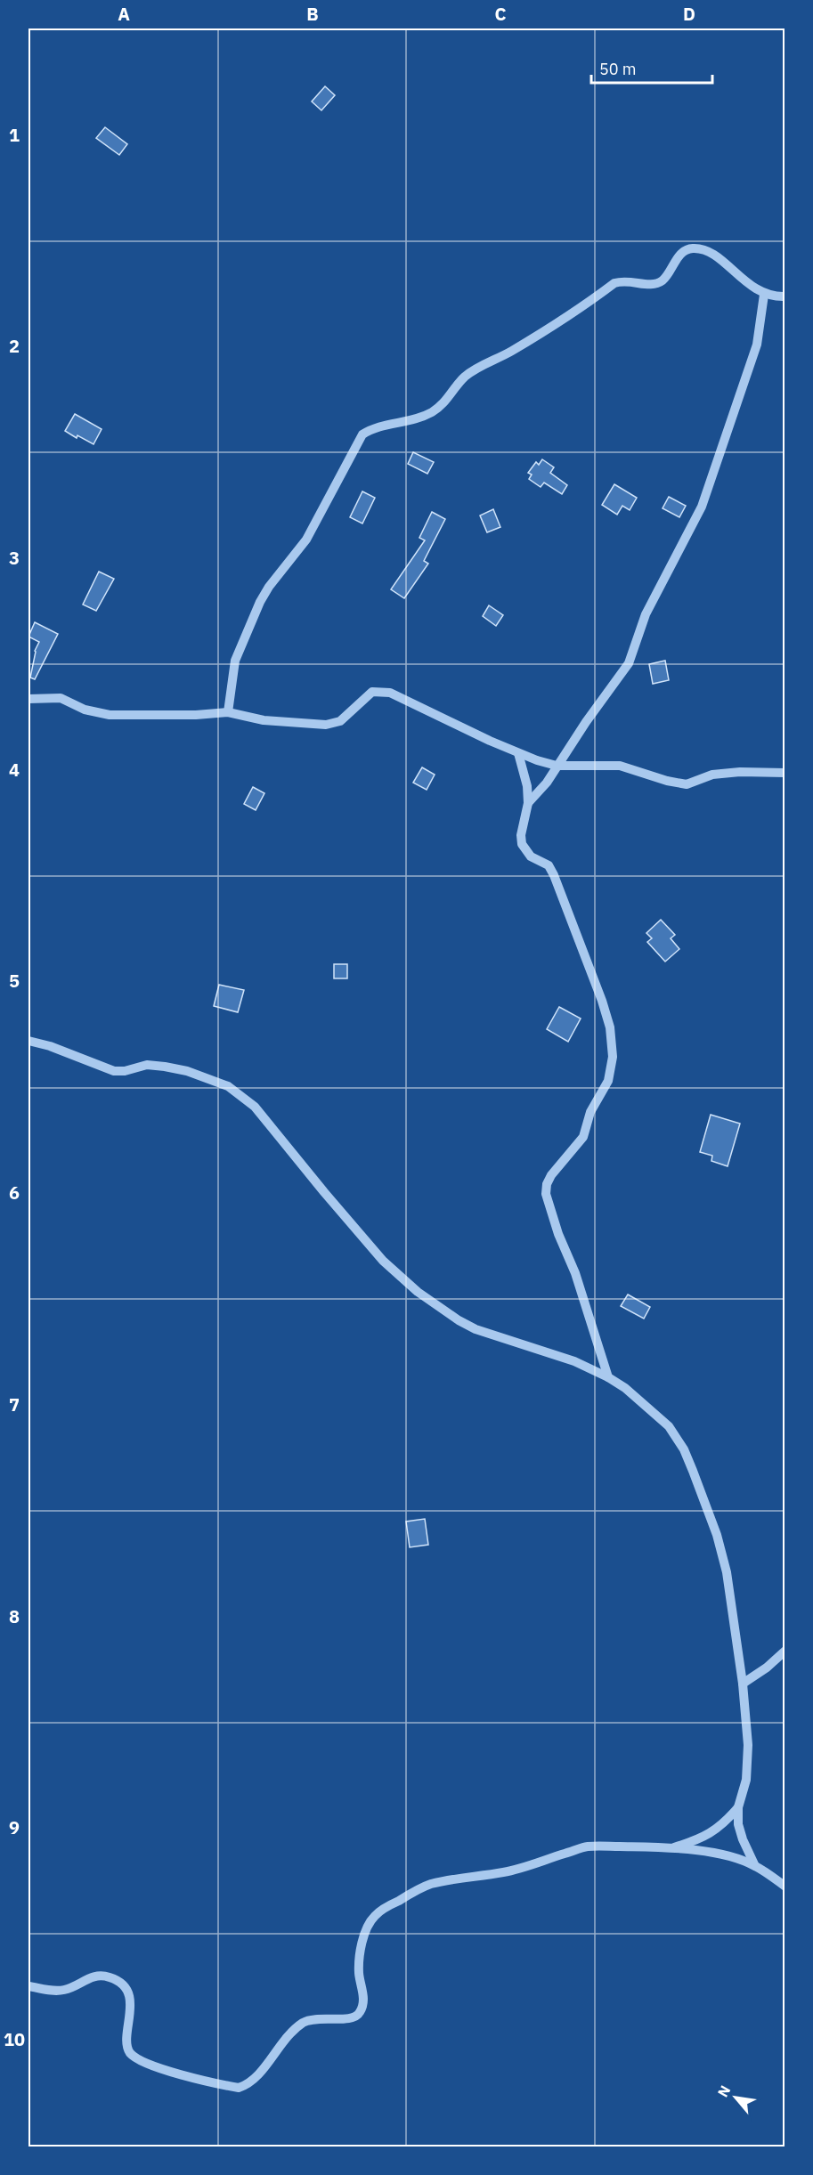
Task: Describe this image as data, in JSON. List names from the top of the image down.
{
  "scale_bar": "50 m",
  "north": "top left",
  "grid": {
    "columns": [
      "A",
      "B",
      "C",
      "D"
    ],
    "rows": [
      "1",
      "2",
      "3",
      "4",
      "5",
      "6",
      "7",
      "8",
      "9",
      "10"
    ]
  }
}
